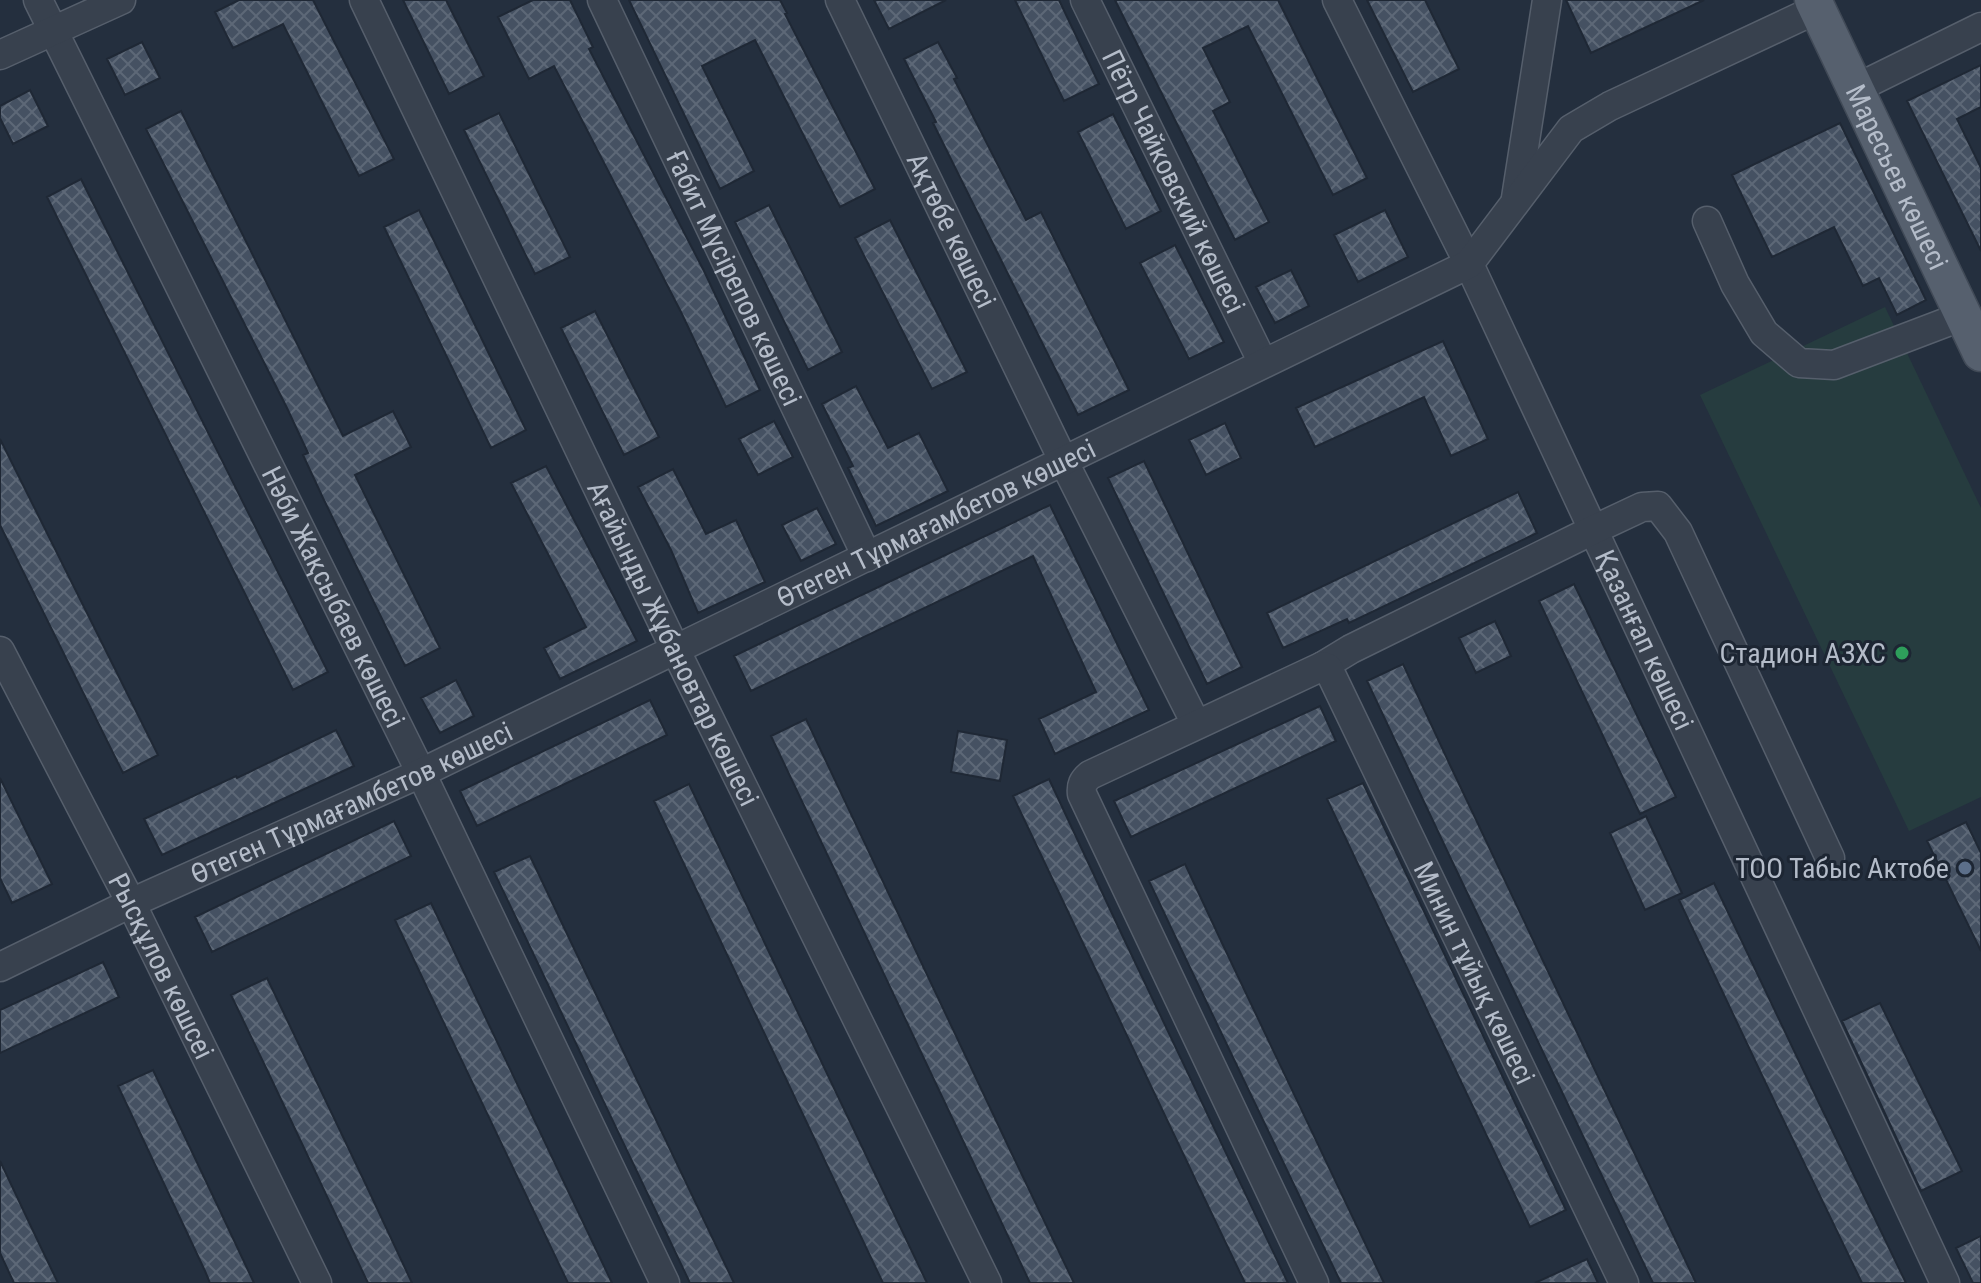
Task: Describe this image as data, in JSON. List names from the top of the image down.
{
  "streets": {
    "main road": ["Маресьев көшесі"],
    "street": [
      "Пётр Чайковский көшесі",
      "Ақтөбе көшесі",
      "Ғабит Мүсірепов көшесі",
      "Өтеген Тұрмағамбетов көшесі",
      "Нәби Жақсыбаев көшесі",
      "Қазанғап көшесі",
      "Ағайынды Жұбановтар көшесі",
      "Рысқұлов көшсеі",
      "Минин тұйық көшесі"
    ]
  },
  "crossings": [
    ["Маресьев көшесі", "Өтеген Тұрмағамбетов көшесі"],
    ["Пётр Чайковский көшесі", "Өтеген Тұрмағамбетов көшесі"],
    ["Ақтөбе көшесі", "Өтеген Тұрмағамбетов көшесі"],
    ["Ғабит Мүсірепов көшесі", "Өтеген Тұрмағамбетов көшесі"],
    ["Өтеген Тұрмағамбетов көшесі", "Нәби Жақсыбаев көшесі"],
    ["Өтеген Тұрмағамбетов көшесі", "Қазанғап көшесі"],
    ["Өтеген Тұрмағамбетов көшесі", "Ағайынды Жұбановтар көшесі"],
    ["Өтеген Тұрмағамбетов көшесі", "Рысқұлов көшсеі"]
  ],
  "places": ["Стадион АЗХС", "ТОО Табыс Актобе"]
}
